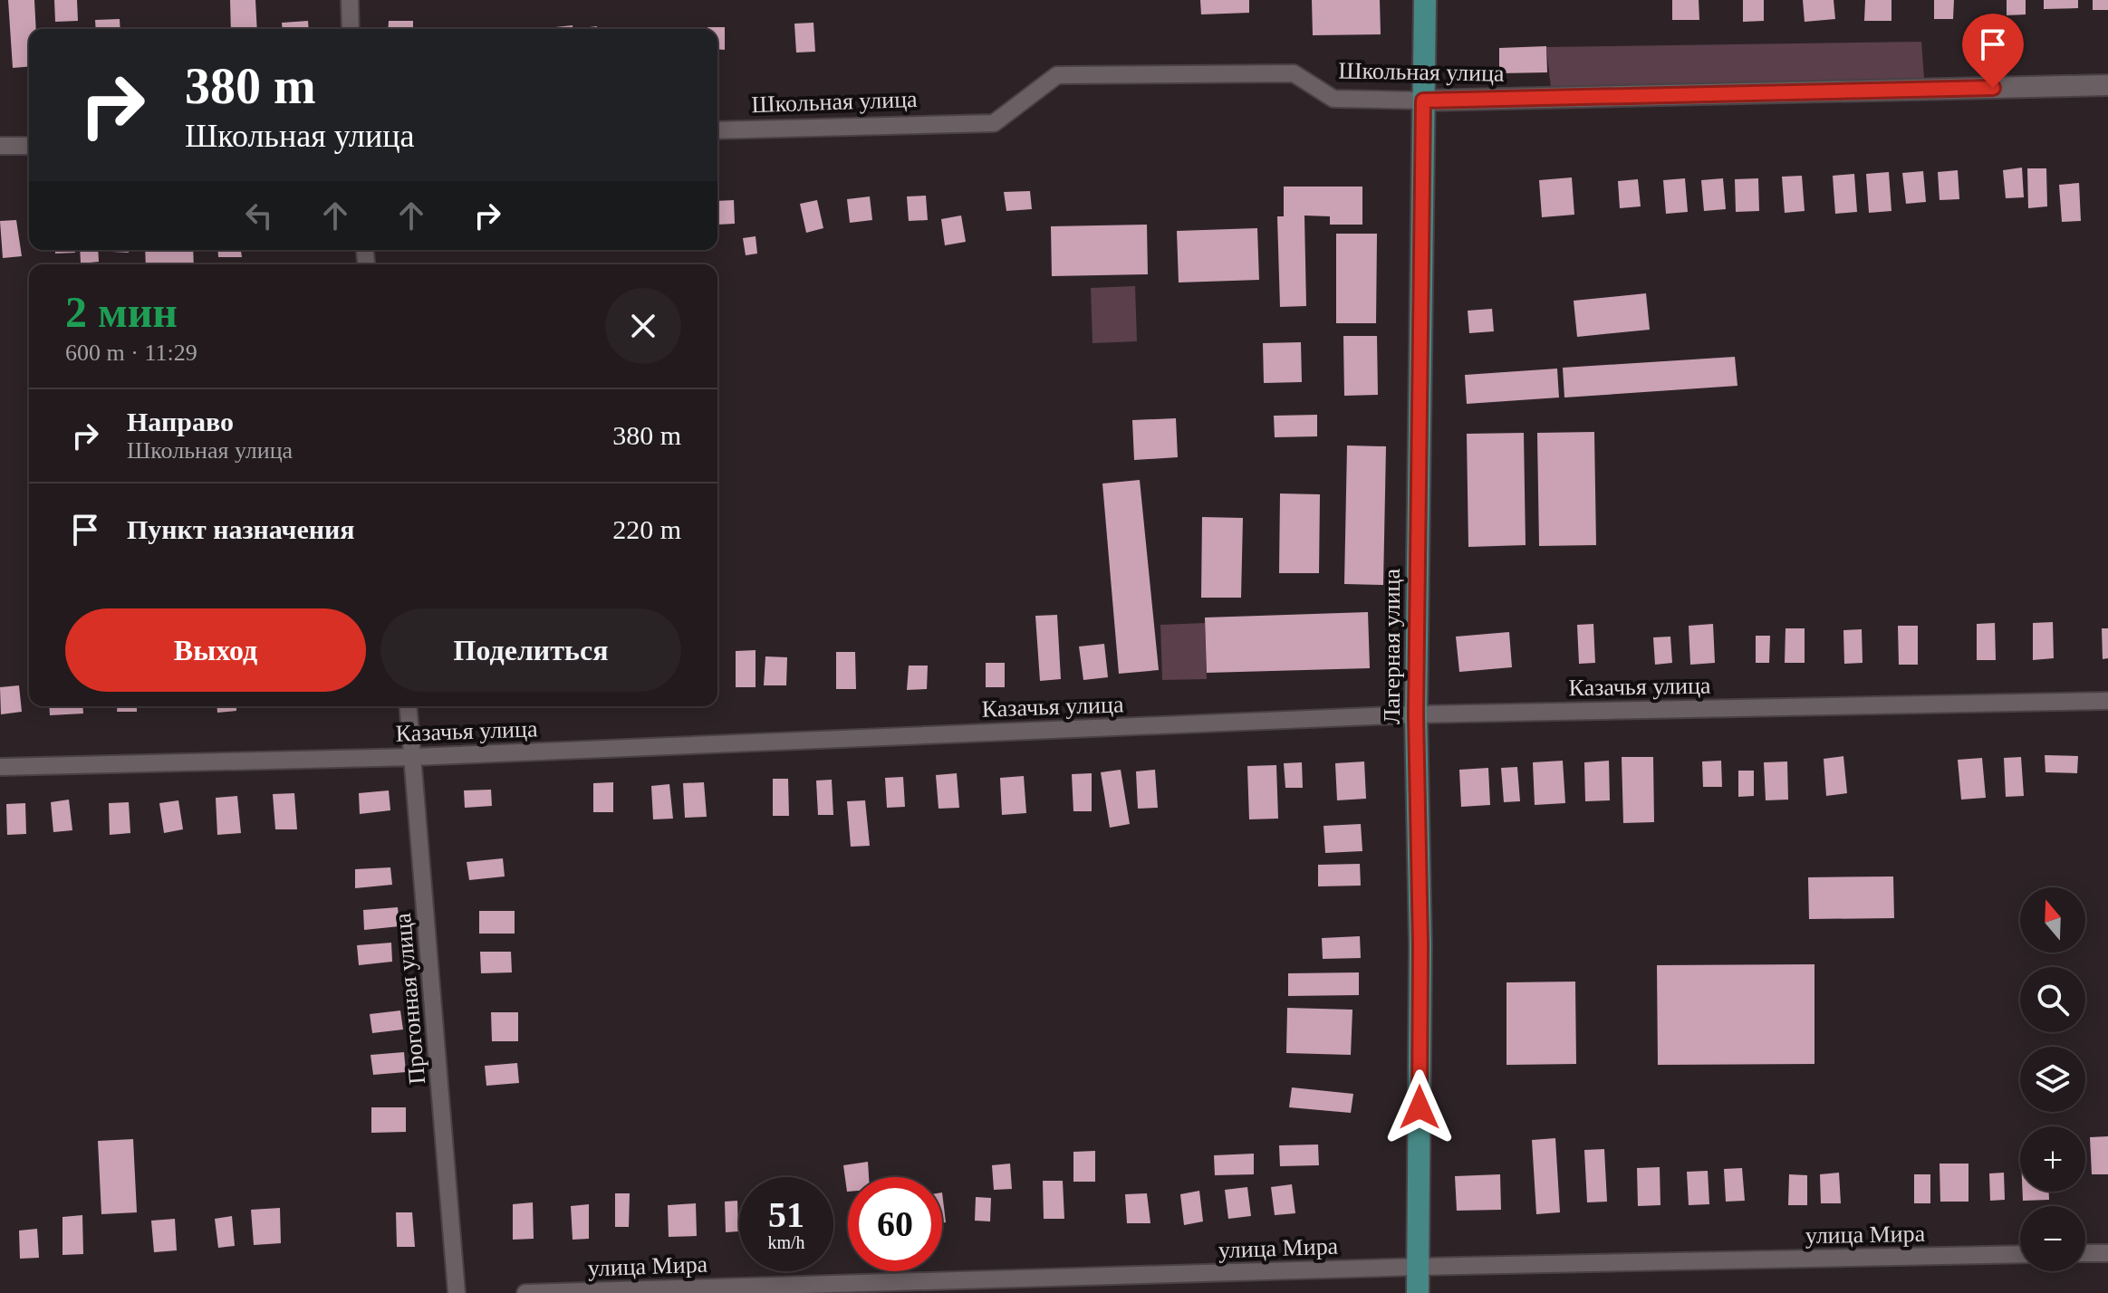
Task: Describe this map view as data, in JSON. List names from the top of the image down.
{
  "streets": {
    "main road": ["Лагерная улица"],
    "street": [
      "Школьная улица",
      "Казачья улица",
      "Прогонная улица",
      "улица Мира"
    ]
  },
  "crossings": [
    ["Школьная улица", "Лагерная улица"],
    ["Лагерная улица", "Казачья улица"],
    ["Лагерная улица", "улица Мира"],
    ["Казачья улица", "Прогонная улица"]
  ],
  "north": "top",
  "page": {
    "turn": ["380 m", "Школьная улица"],
    "heading": ["2 мин", "600 m · 11:29"],
    "list": [
      {
        "name": "Направо",
        "note": "Школьная улица",
        "value": "380 m"
      },
      {
        "name": "Пункт назначения",
        "value": "220 m"
      }
    ],
    "buttons": ["Выход", "Поделиться"],
    "map_buttons": ["+", "−"],
    "speed": "51 km/h",
    "limit": "60"
  }
}
